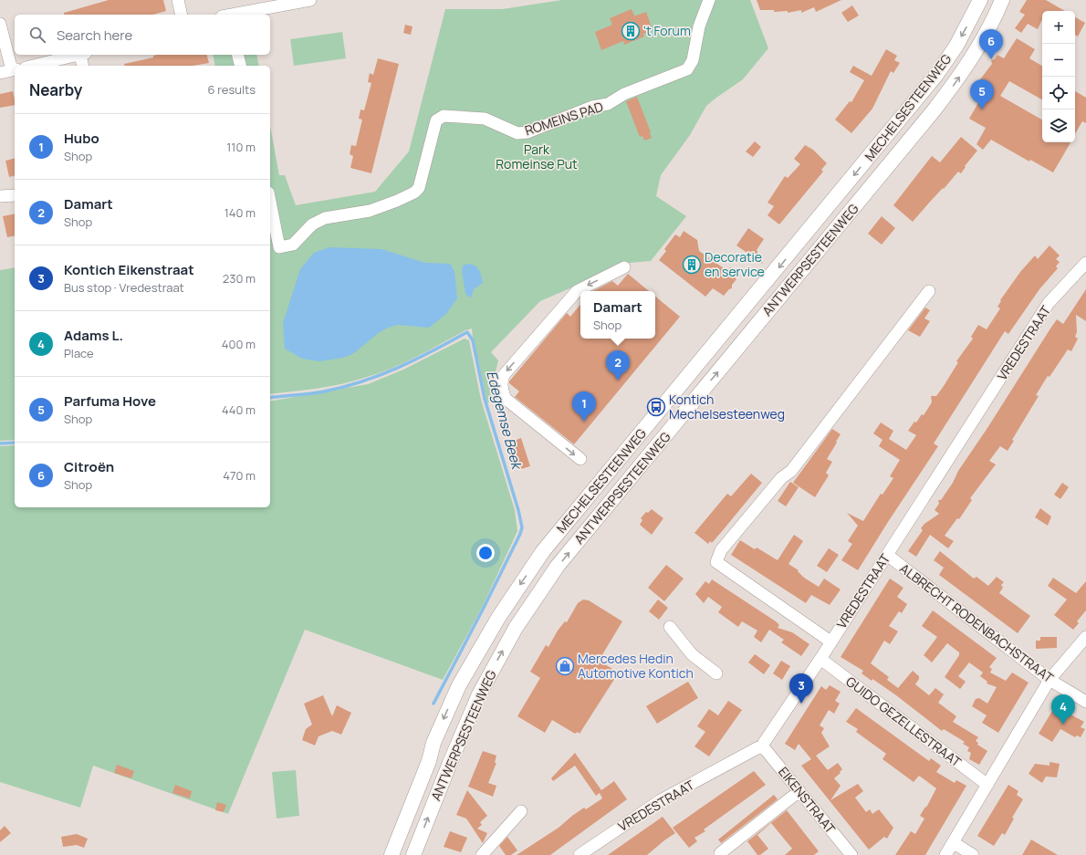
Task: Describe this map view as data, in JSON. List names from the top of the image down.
{
  "streets": {
    "main road": ["MECHELSESTEENWEG", "ANTWERPSESTEENWEG"],
    "street": [
      "ROMEINS PAD",
      "VREDESTRAAT",
      "ALBRECHT RODENBACHSTRAAT",
      "GUIDO GEZELLESTRAAT",
      "EIKENSTRAAT"
    ]
  },
  "crossings": [
    ["MECHELSESTEENWEG", "ANTWERPSESTEENWEG"],
    ["VREDESTRAAT", "ALBRECHT RODENBACHSTRAAT"],
    ["VREDESTRAAT", "GUIDO GEZELLESTRAAT"],
    ["VREDESTRAAT", "EIKENSTRAAT"]
  ],
  "water": ["Edegemse Beek"],
  "parks": ["Park Romeinse Put"],
  "places": {
    "building": ["'t Forum", "Decoratie en service"],
    "bus stop": ["Kontich Mechelsesteenweg"],
    "shop": ["Mercedes Hedin Automotive Kontich"]
  },
  "page": {
    "map_buttons": ["+", "−"],
    "search": "Search here",
    "pins": [
      "6",
      "5",
      "2",
      "1",
      "3",
      "4"
    ],
    "heading": ["Nearby", "6 results"],
    "list": [
      {
        "mark": "1",
        "name": "Hubo",
        "note": "Shop",
        "value": "110 m"
      },
      {
        "mark": "2",
        "name": "Damart",
        "note": "Shop",
        "value": "140 m"
      },
      {
        "mark": "3",
        "name": "Kontich Eikenstraat",
        "note": "Bus stop · Vredestraat",
        "value": "230 m"
      },
      {
        "mark": "4",
        "name": "Adams L.",
        "note": "Place",
        "value": "400 m"
      },
      {
        "mark": "5",
        "name": "Parfuma Hove",
        "note": "Shop",
        "value": "440 m"
      },
      {
        "mark": "6",
        "name": "Citroën",
        "note": "Shop",
        "value": "470 m"
      }
    ],
    "popup": ["Damart", "Shop"]
  }
}
